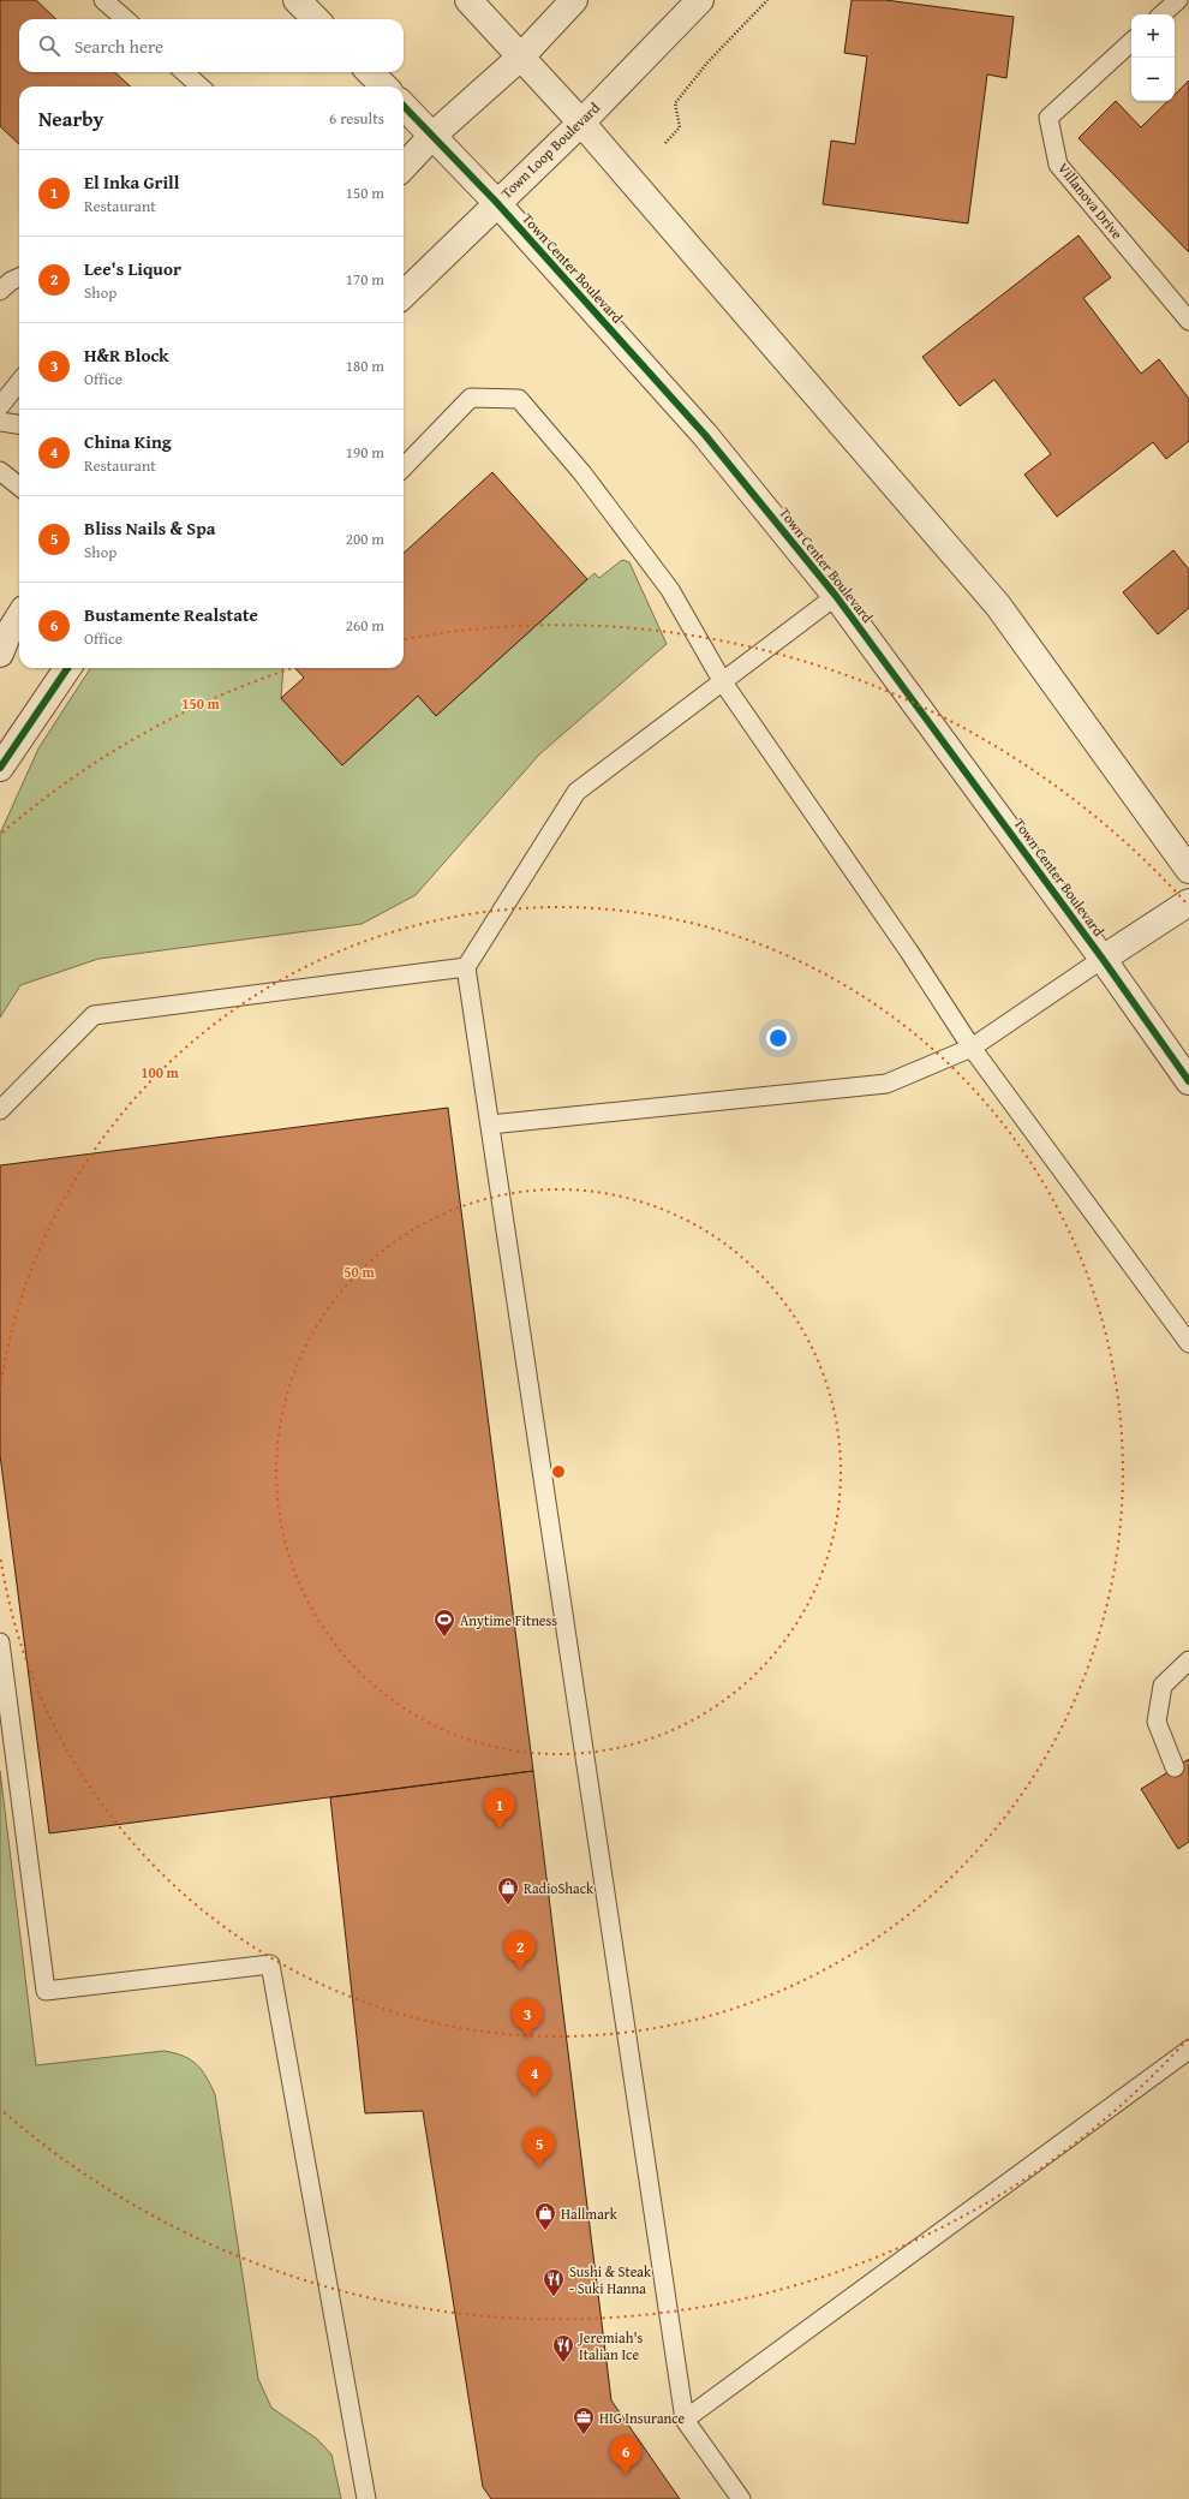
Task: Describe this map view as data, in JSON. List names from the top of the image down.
{
  "streets": {
    "street": ["Town Loop Boulevard", "Town Center Boulevard"],
    "lane": ["Villanova Drive"]
  },
  "crossings": [
    ["Town Loop Boulevard", "Town Center Boulevard"]
  ],
  "places": {
    "sports": ["Anytime Fitness"],
    "shop": ["RadioShack", "Hallmark"],
    "restaurant": ["Sushi & Steak - Suki Hanna", "Jeremiah's Italian Ice"],
    "office": ["HIG Insurance"]
  },
  "page": {
    "map_buttons": ["+", "−"],
    "search": "Search here",
    "heading": ["Nearby", "6 results"],
    "list": [
      {
        "mark": "1",
        "name": "El Inka Grill",
        "note": "Restaurant",
        "value": "150 m"
      },
      {
        "mark": "2",
        "name": "Lee's Liquor",
        "note": "Shop",
        "value": "170 m"
      },
      {
        "mark": "3",
        "name": "H&R Block",
        "note": "Office",
        "value": "180 m"
      },
      {
        "mark": "4",
        "name": "China King",
        "note": "Restaurant",
        "value": "190 m"
      },
      {
        "mark": "5",
        "name": "Bliss Nails & Spa",
        "note": "Shop",
        "value": "200 m"
      },
      {
        "mark": "6",
        "name": "Bustamente Realstate",
        "note": "Office",
        "value": "260 m"
      }
    ],
    "pins": [
      "1",
      "2",
      "3",
      "4",
      "5",
      "6"
    ]
  },
  "rings": ["150 m", "100 m", "50 m"]
}
